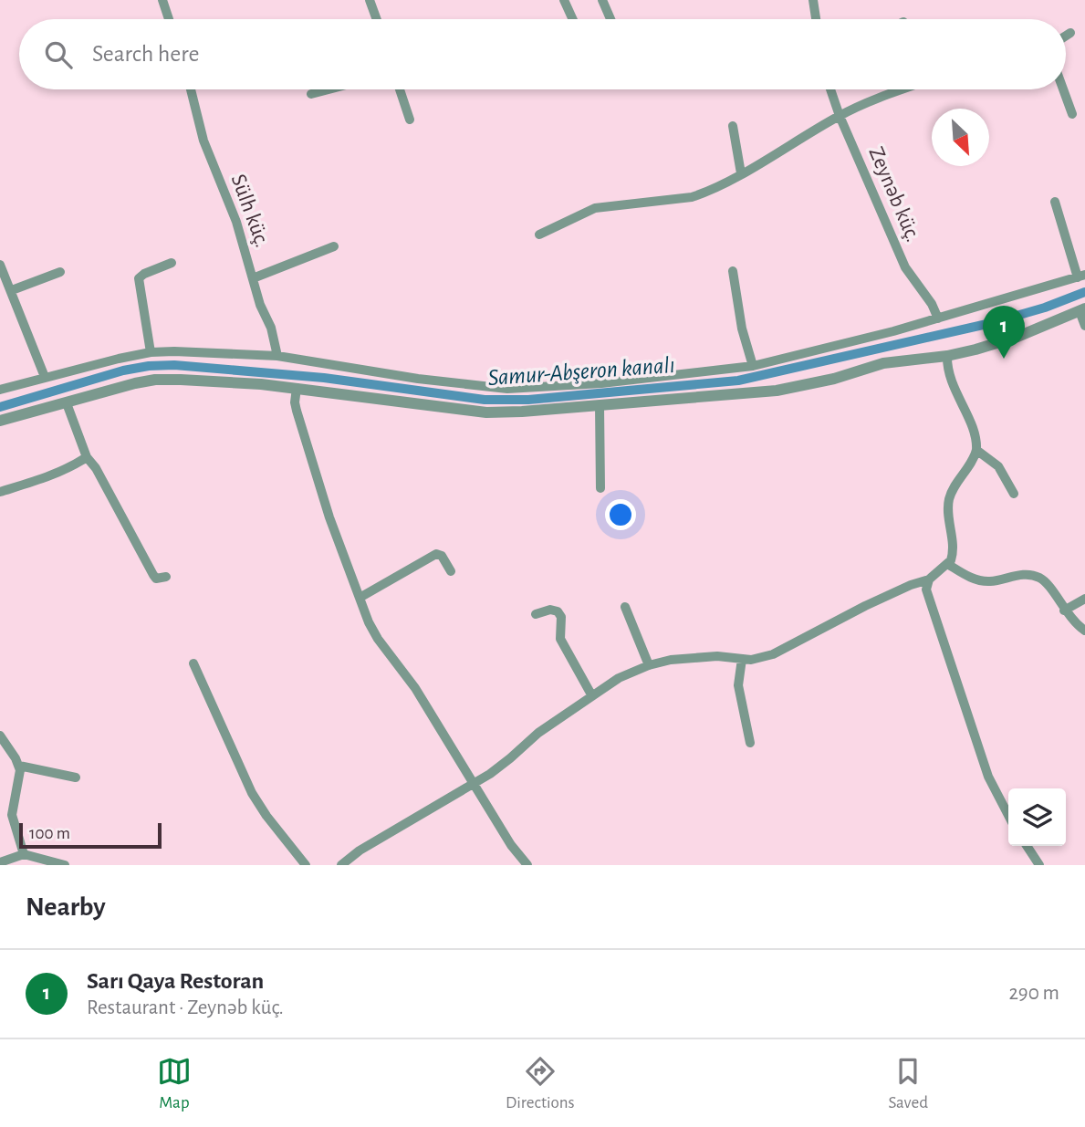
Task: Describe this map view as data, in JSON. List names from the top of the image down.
{
  "streets": {
    "street": ["Zeynəb küç.", "Sülh küç."]
  },
  "water": ["Samur-Abşeron kanalı"],
  "scale_bar": "100 m",
  "north": "bottom right",
  "page": {
    "search": "Search here",
    "pins": "1",
    "scale": "100 m",
    "heading": "Nearby",
    "list": [
      {
        "mark": "1",
        "name": "Sarı Qaya Restoran",
        "note": "Restaurant · Zeynəb küç.",
        "value": "290 m"
      }
    ],
    "nav": ["Map", "Directions", "Saved"]
  }
}
